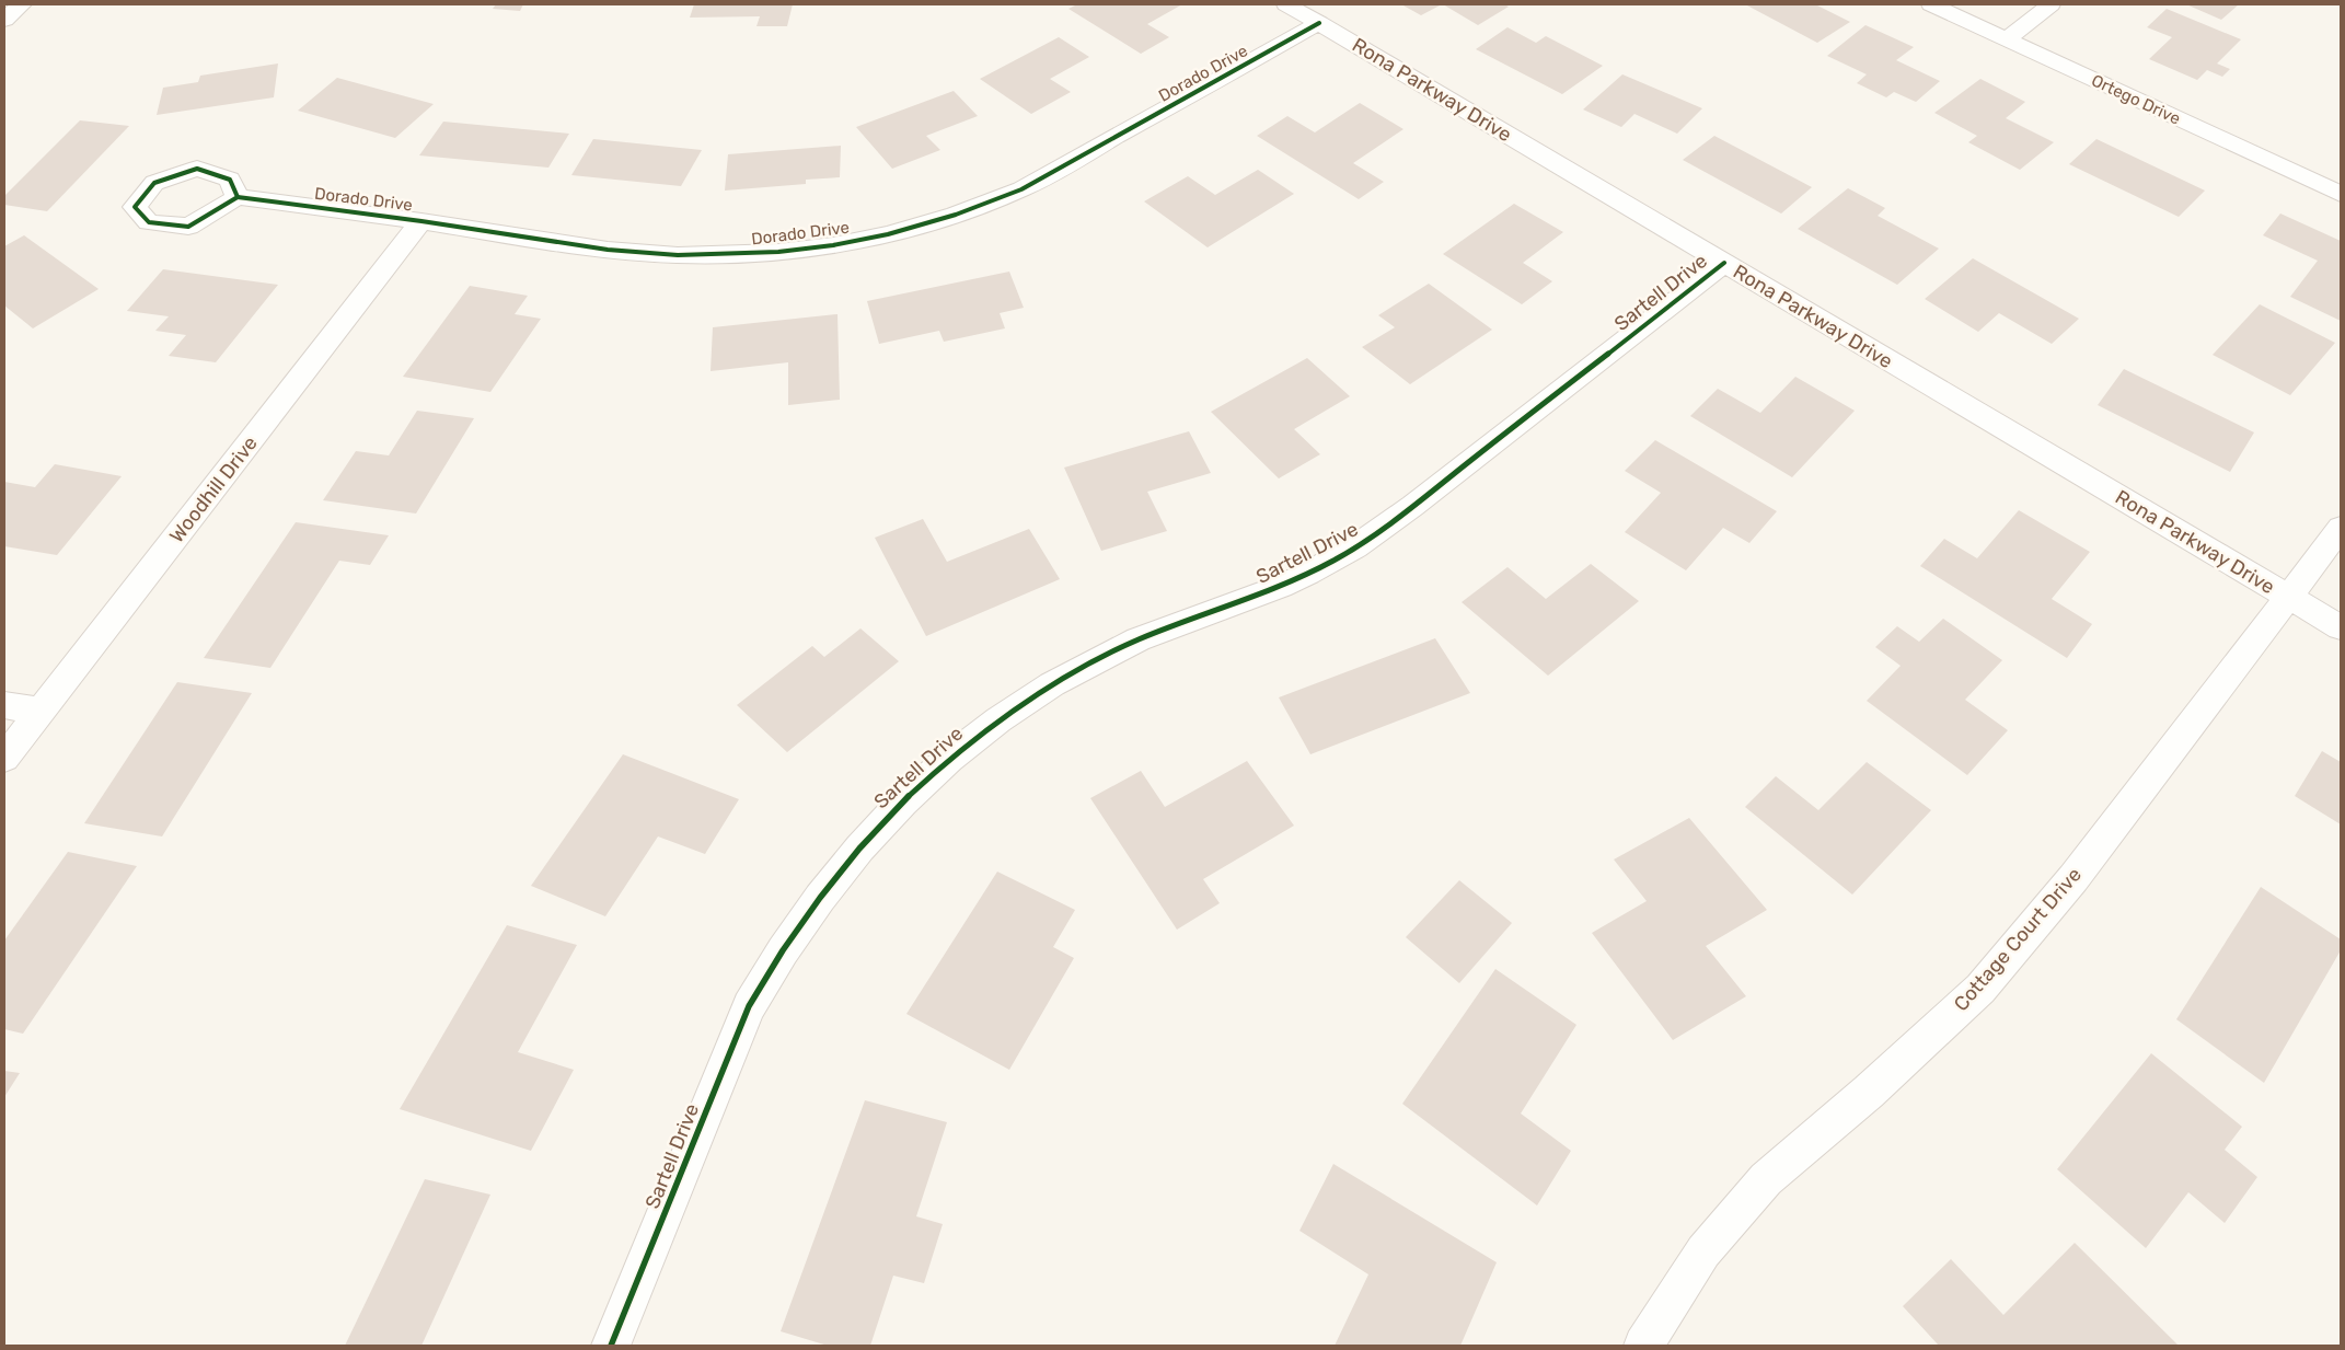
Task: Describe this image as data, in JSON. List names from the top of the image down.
{
  "streets": {
    "street": [
      "Dorado Drive",
      "Rona Parkway Drive",
      "Ortego Drive",
      "Sartell Drive",
      "Woodhill Drive",
      "Cottage Court Drive"
    ]
  },
  "crossings": [
    ["Dorado Drive", "Rona Parkway Drive"],
    ["Dorado Drive", "Woodhill Drive"],
    ["Rona Parkway Drive", "Sartell Drive"],
    ["Rona Parkway Drive", "Cottage Court Drive"]
  ]
}
